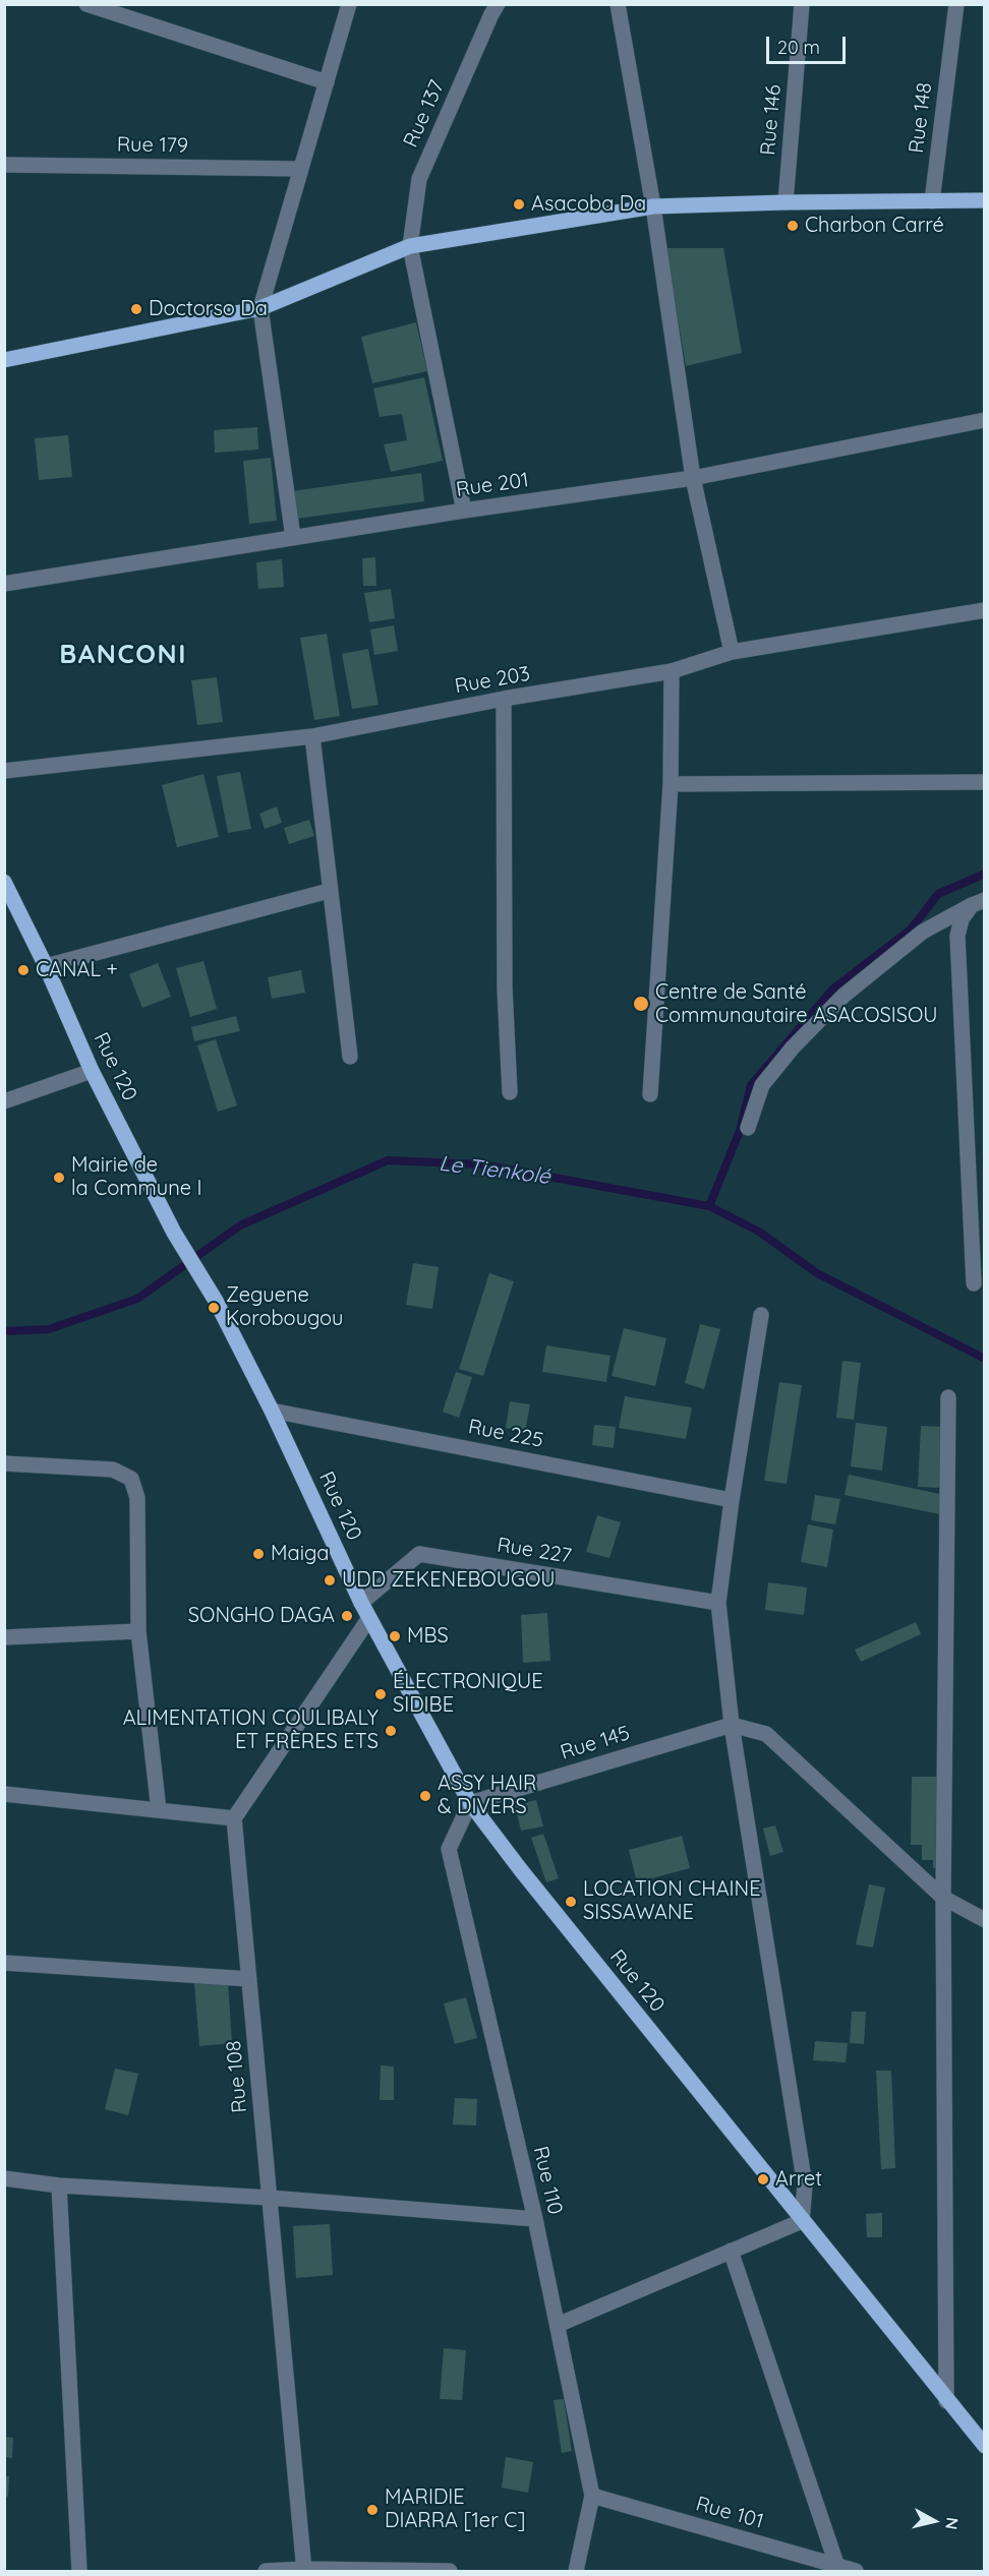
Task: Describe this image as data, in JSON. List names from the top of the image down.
{
  "streets": {
    "main road": ["Rue 120"],
    "street": [
      "Rue 137",
      "Rue 148",
      "Rue 146",
      "Rue 179",
      "Rue 201",
      "Rue 203",
      "Rue 225",
      "Rue 227",
      "Rue 145",
      "Rue 108",
      "Rue 110",
      "Rue 101"
    ]
  },
  "crossings": [
    ["Rue 137", "Rue 201"],
    ["Rue 120", "Rue 225"],
    ["Rue 120", "Rue 227"],
    ["Rue 120", "Rue 145"],
    ["Rue 120", "Rue 110"],
    ["Rue 145", "Rue 110"],
    ["Rue 110", "Rue 101"]
  ],
  "districts": ["BANCONI"],
  "water": ["Le Tienkolé"],
  "places": [
    "Asacoba Da",
    "Charbon Carré",
    "Doctorso Da",
    "CANAL +",
    "Centre de Santé Communautaire ASACOSISOU",
    "Mairie de la Commune I",
    "Zeguene Korobougou",
    "Maiga",
    "UDD ZEKENEBOUGOU",
    "SONGHO DAGA",
    "MBS",
    "ÉLECTRONIQUE SIDIBE",
    "ALIMENTATION COULIBALY ET FRÈRES ETS",
    "ASSY HAIR & DIVERS",
    "LOCATION CHAINE SISSAWANE",
    "Arret",
    "MARIDIE DIARRA [1er C]"
  ],
  "scale_bar": "20 m",
  "north": "right"
}
